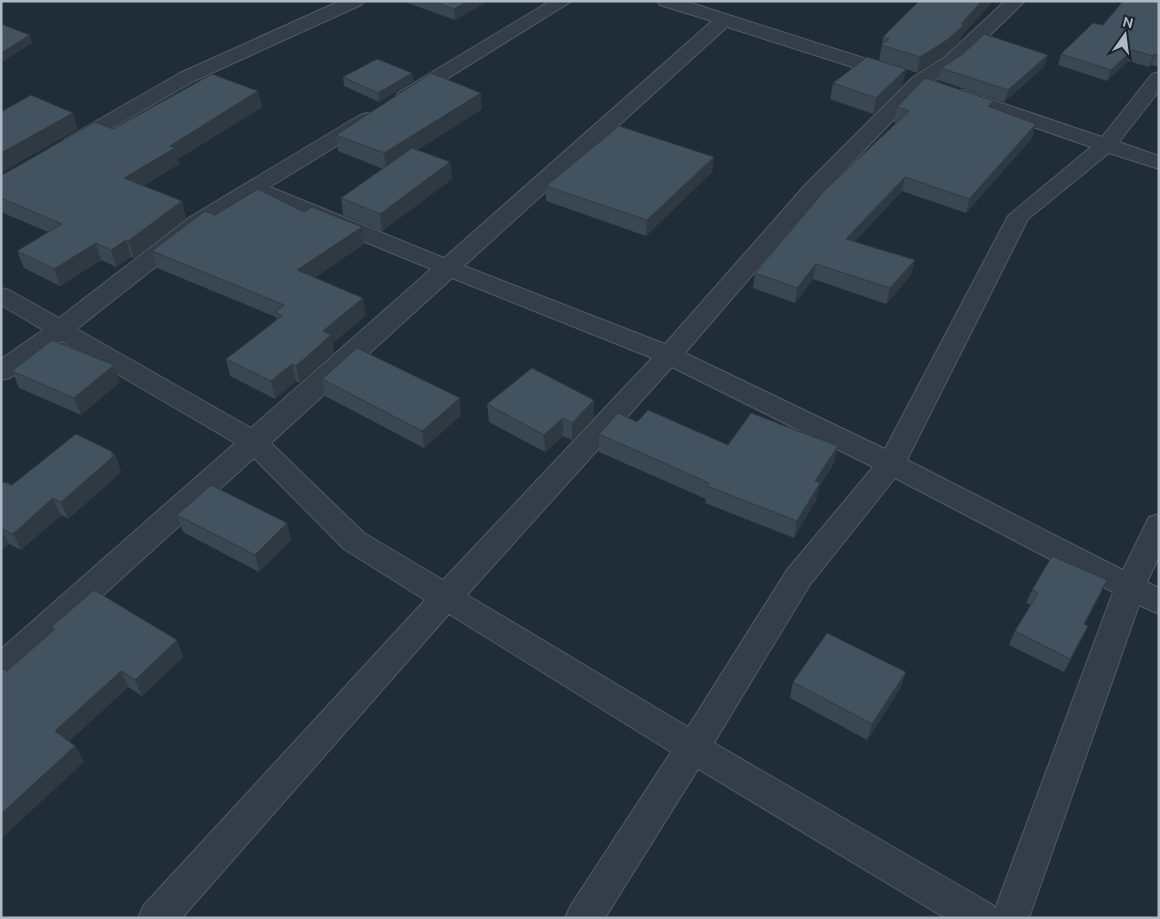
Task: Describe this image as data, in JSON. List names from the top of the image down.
{
  "north": "top"
}
